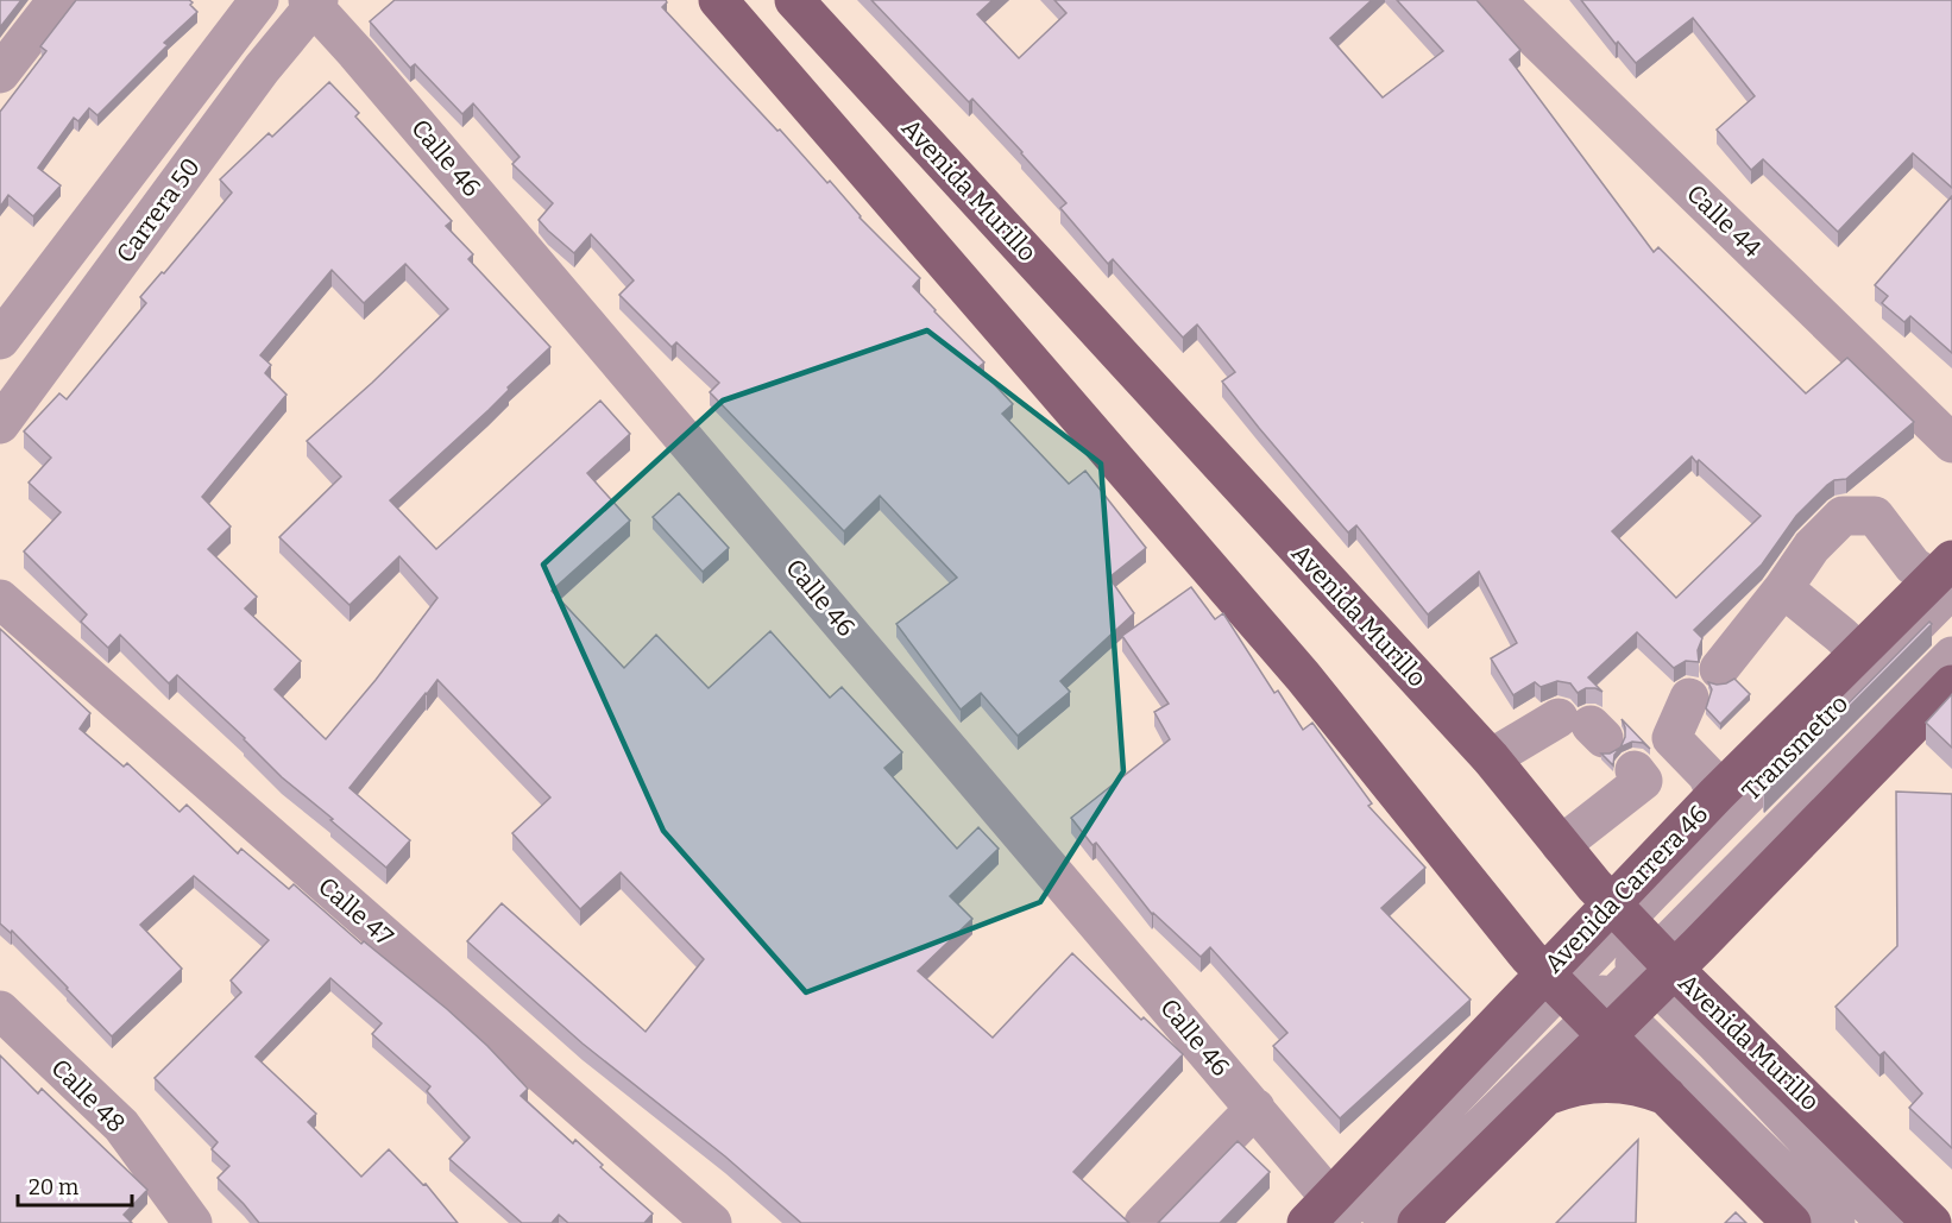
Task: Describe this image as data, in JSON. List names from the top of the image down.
{
  "streets": {
    "main road": ["Avenida Murillo", "Avenida Carrera 46"],
    "street": [
      "Calle 46",
      "Carrera 50",
      "Calle 44",
      "Transmetro",
      "Calle 47",
      "Calle 48"
    ]
  },
  "crossings": [
    ["Calle 46", "Carrera 50"],
    ["Calle 46", "Avenida Carrera 46"],
    ["Avenida Murillo", "Transmetro"],
    ["Avenida Murillo", "Avenida Carrera 46"],
    ["Transmetro", "Avenida Carrera 46"]
  ],
  "scale_bar": "20 m"
}
